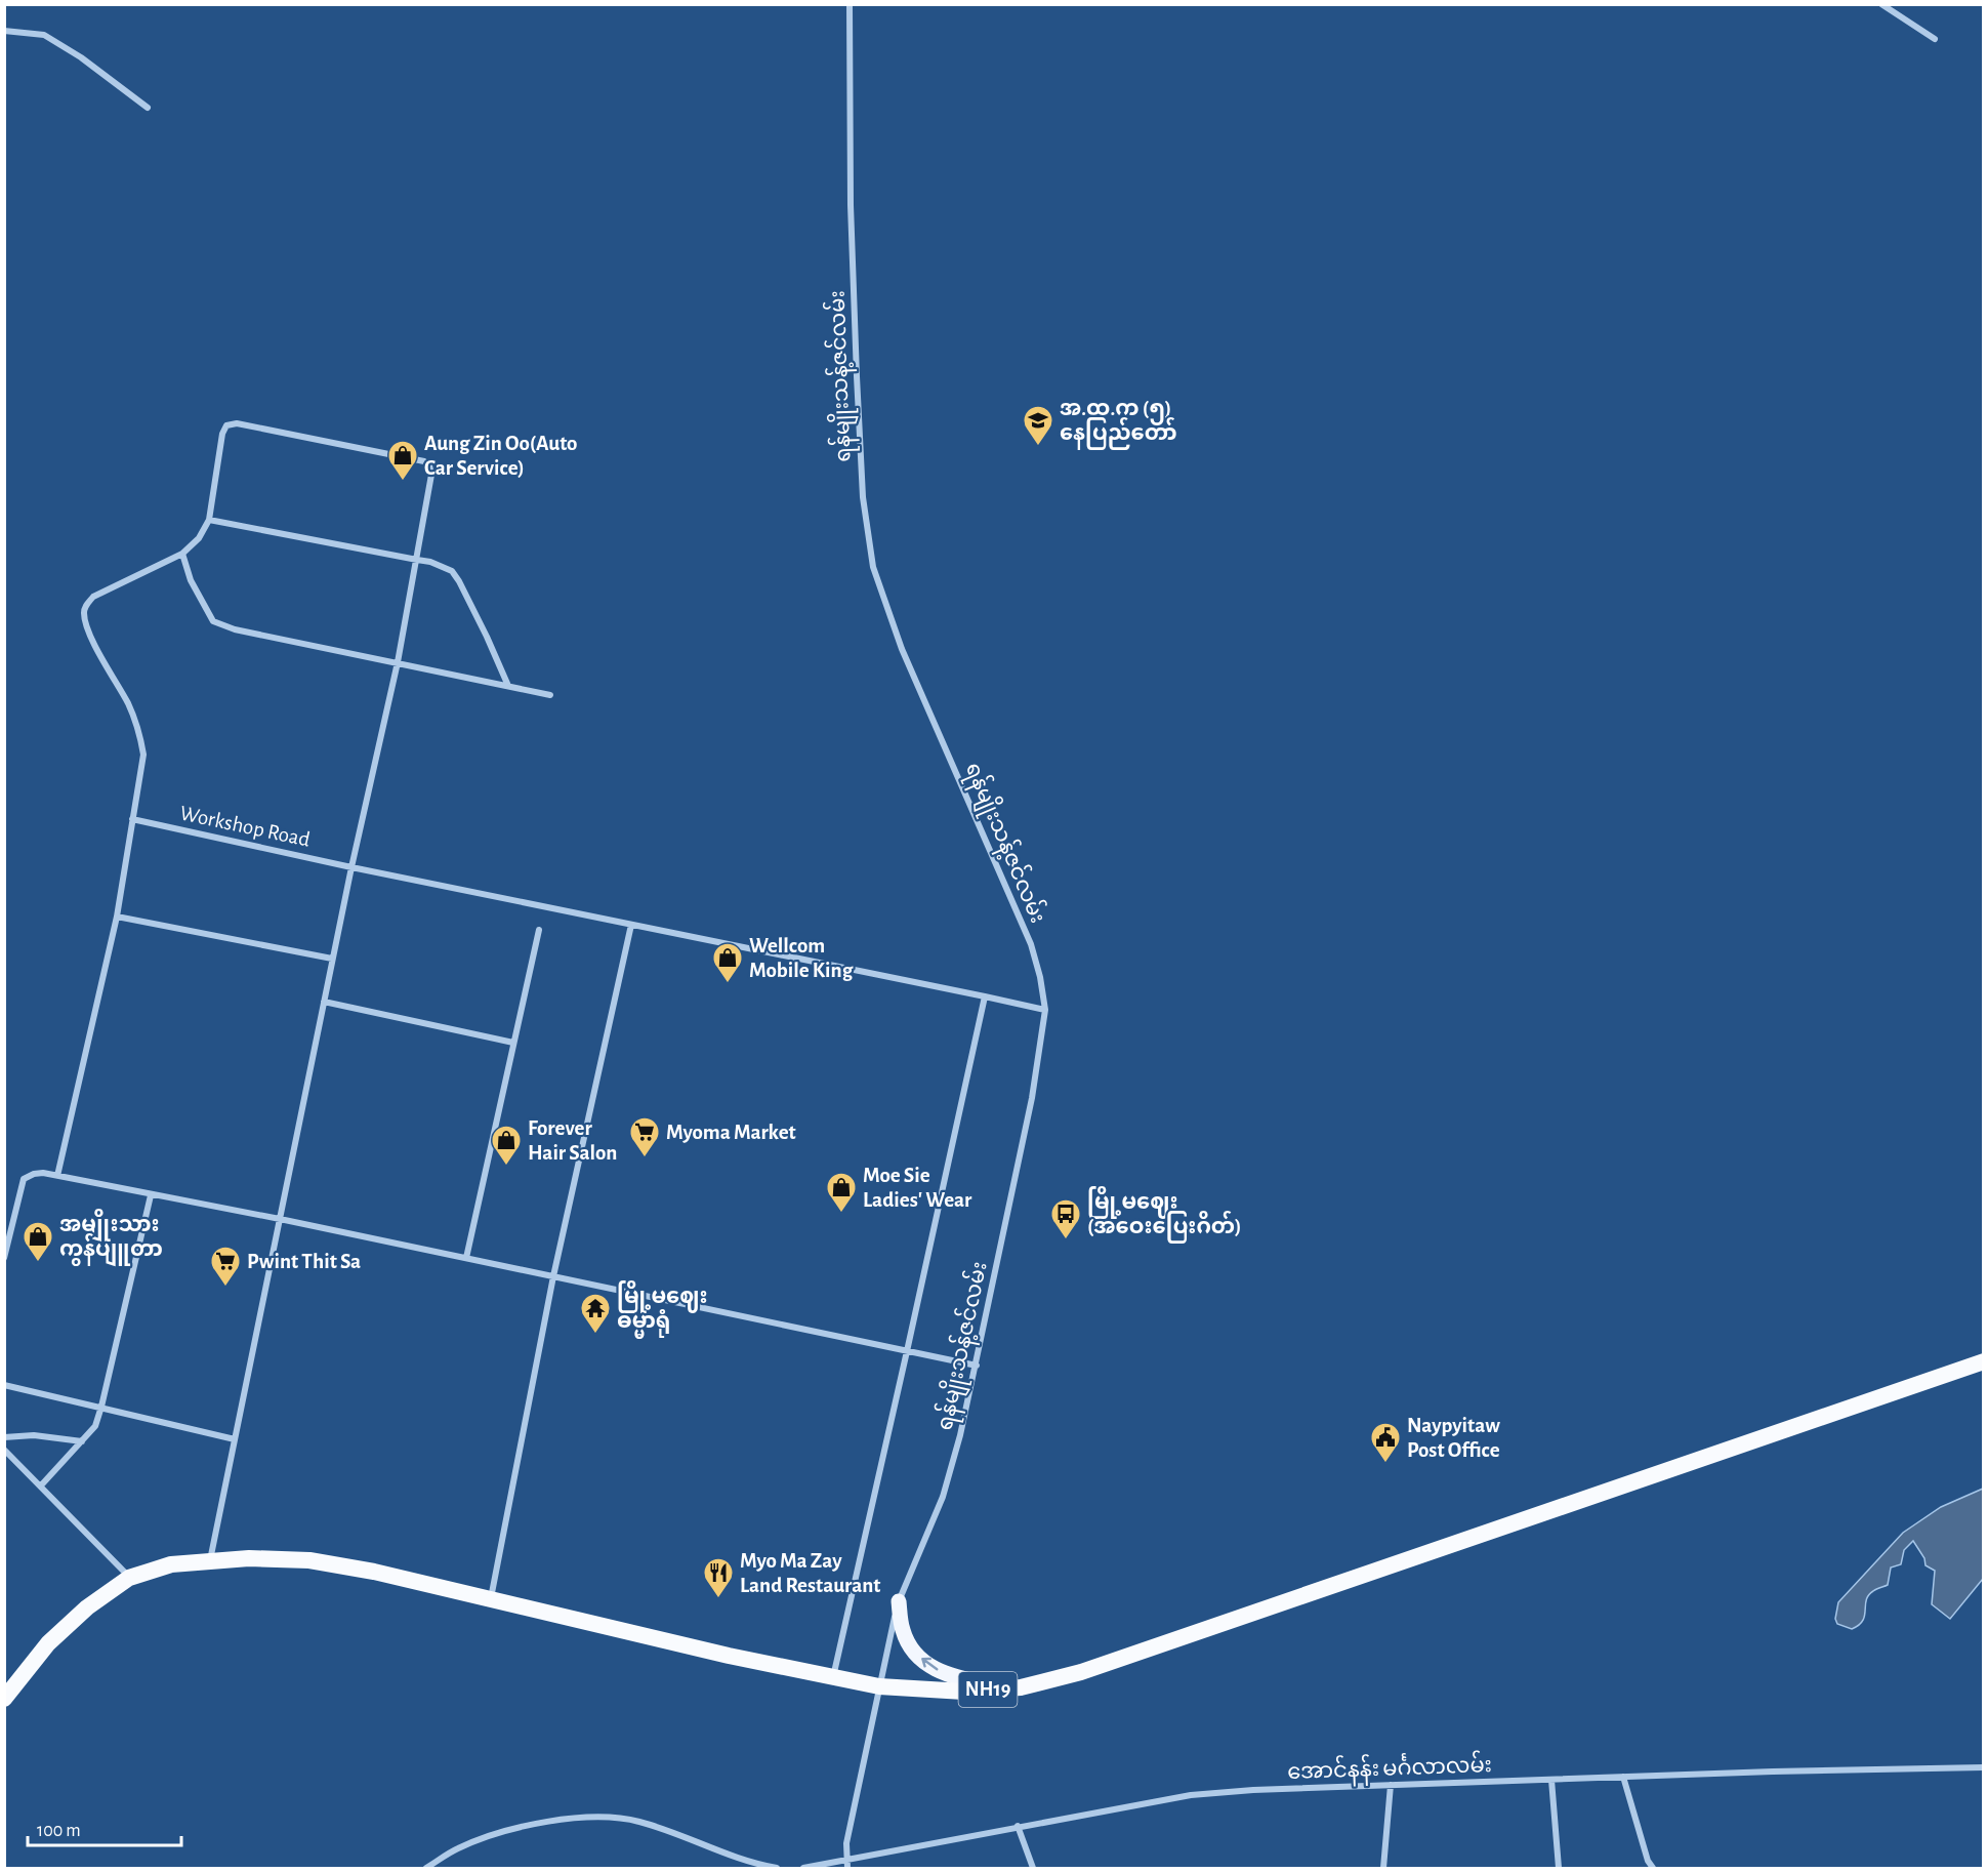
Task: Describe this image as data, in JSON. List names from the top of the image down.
{
  "streets": {
    "highway": ["NH19"],
    "street": ["ရန်မျိုးသန့်ဇင်လမ်း", "Workshop Road", "အောင်နန်း မင်္ဂလာလမ်း"]
  },
  "crossings": [
    ["ရန်မျိုးသန့်ဇင်လမ်း", "Workshop Road"],
    ["ရန်မျိုးသန့်ဇင်လမ်း", "NH19"],
    ["ရန်မျိုးသန့်ဇင်လမ်း", "အောင်နန်း မင်္ဂလာလမ်း"]
  ],
  "places": {
    "school or university": ["အ.ထ.က (၅) နေပြည်တော်"],
    "shop": [
      "Aung Zin Oo(Auto Car Service)",
      "Wellcom Mobile King",
      "Forever Hair Salon",
      "Moe Sie Ladies' Wear",
      "အမျိုးသား ကွန်ပျူတာ"
    ],
    "supermarket": ["Myoma Market", "Pwint Thit Sa"],
    "bus stop": ["မြို့မဈေး (အဝေးပြေးဂိတ်)"],
    "temple": ["မြို့မဈေး ဓမ္မာရုံ"],
    "public building": ["Naypyitaw Post Office"],
    "restaurant": ["Myo Ma Zay Land Restaurant"]
  },
  "scale_bar": "100 m"
}
